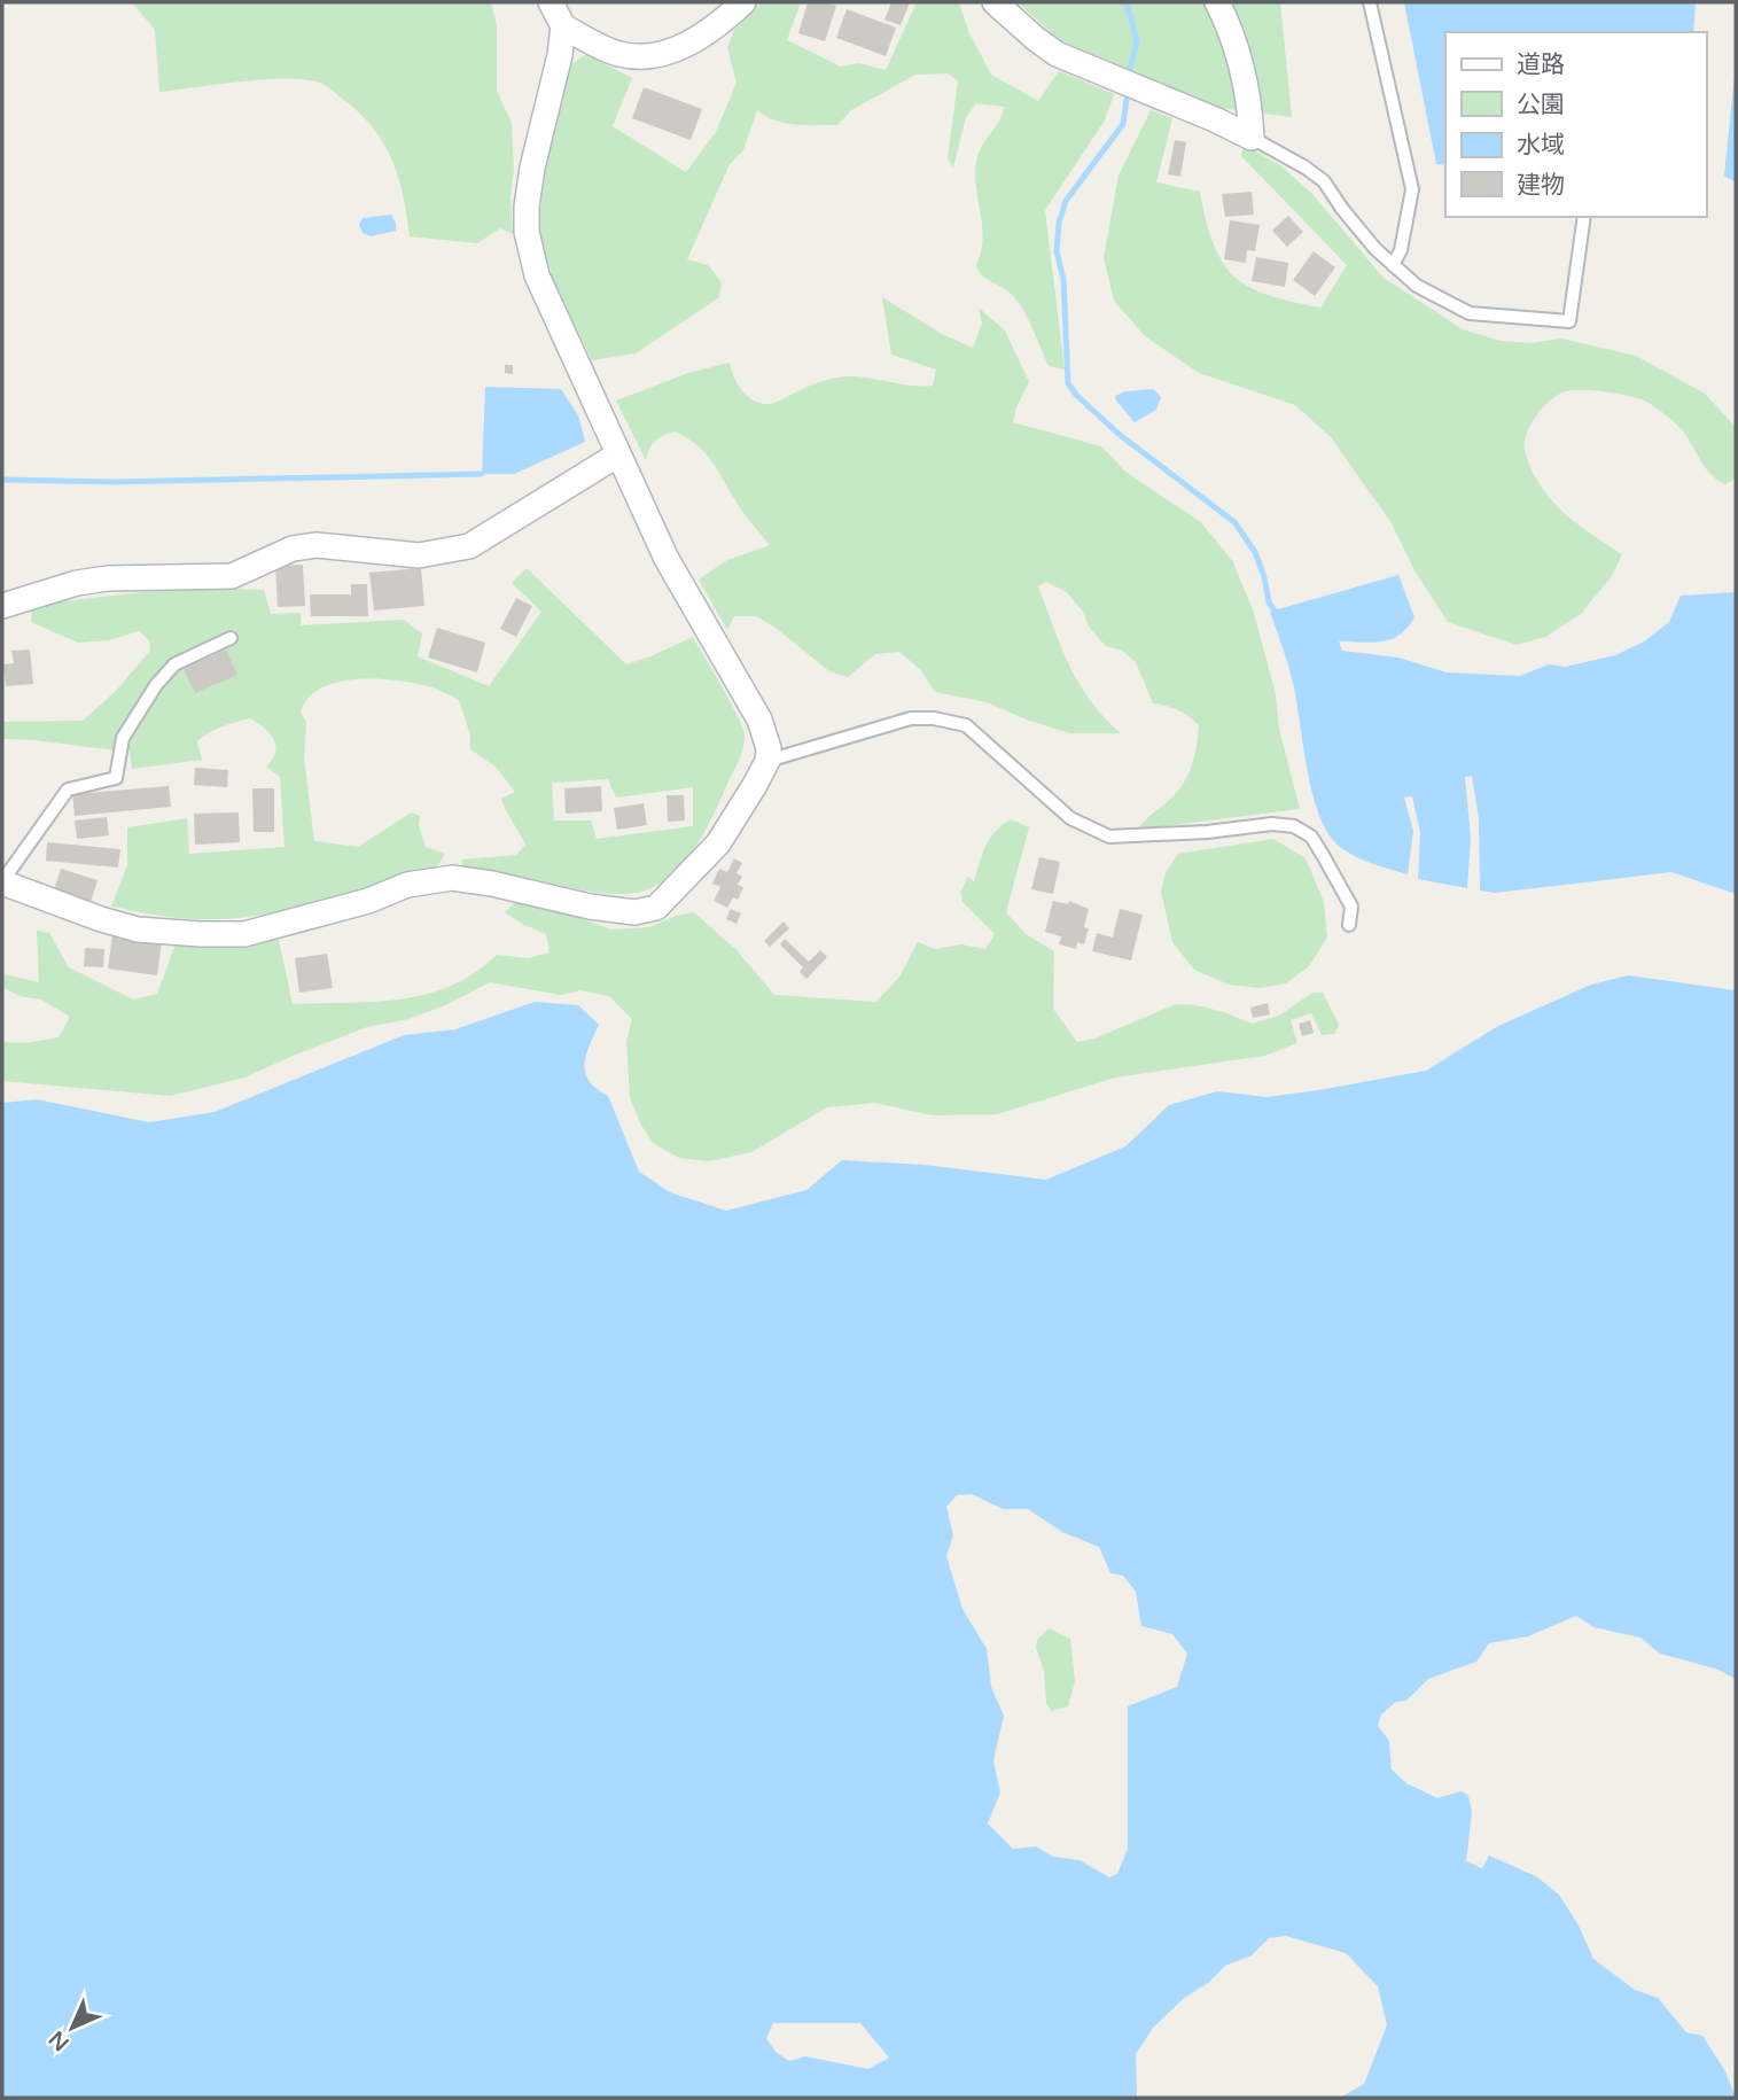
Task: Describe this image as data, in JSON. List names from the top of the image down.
{
  "legend": [
    "道路",
    "公園",
    "水域",
    "建物"
  ],
  "north": "bottom left"
}
